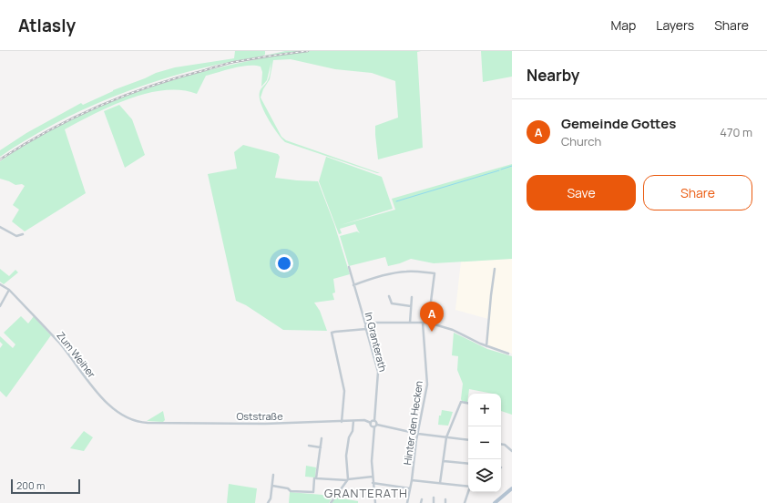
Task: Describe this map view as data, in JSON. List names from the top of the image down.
{
  "streets": {
    "street": [
      "In Granterath",
      "Zum Weiher",
      "Oststraße",
      "Hinter den Hecken"
    ]
  },
  "crossings": [
    ["Zum Weiher", "Oststraße"]
  ],
  "districts": ["GRANTERATH"],
  "scale_bar": "200 m",
  "page": {
    "header": "Atlasly",
    "nav": ["Map", "Layers", "Share"],
    "heading": "Nearby",
    "list": [
      {
        "mark": "A",
        "name": "Gemeinde Gottes",
        "note": "Church",
        "value": "470 m"
      }
    ],
    "buttons": ["Save", "Share"],
    "pins": "A",
    "map_buttons": ["+", "−"],
    "scale": "200 m"
  }
}
